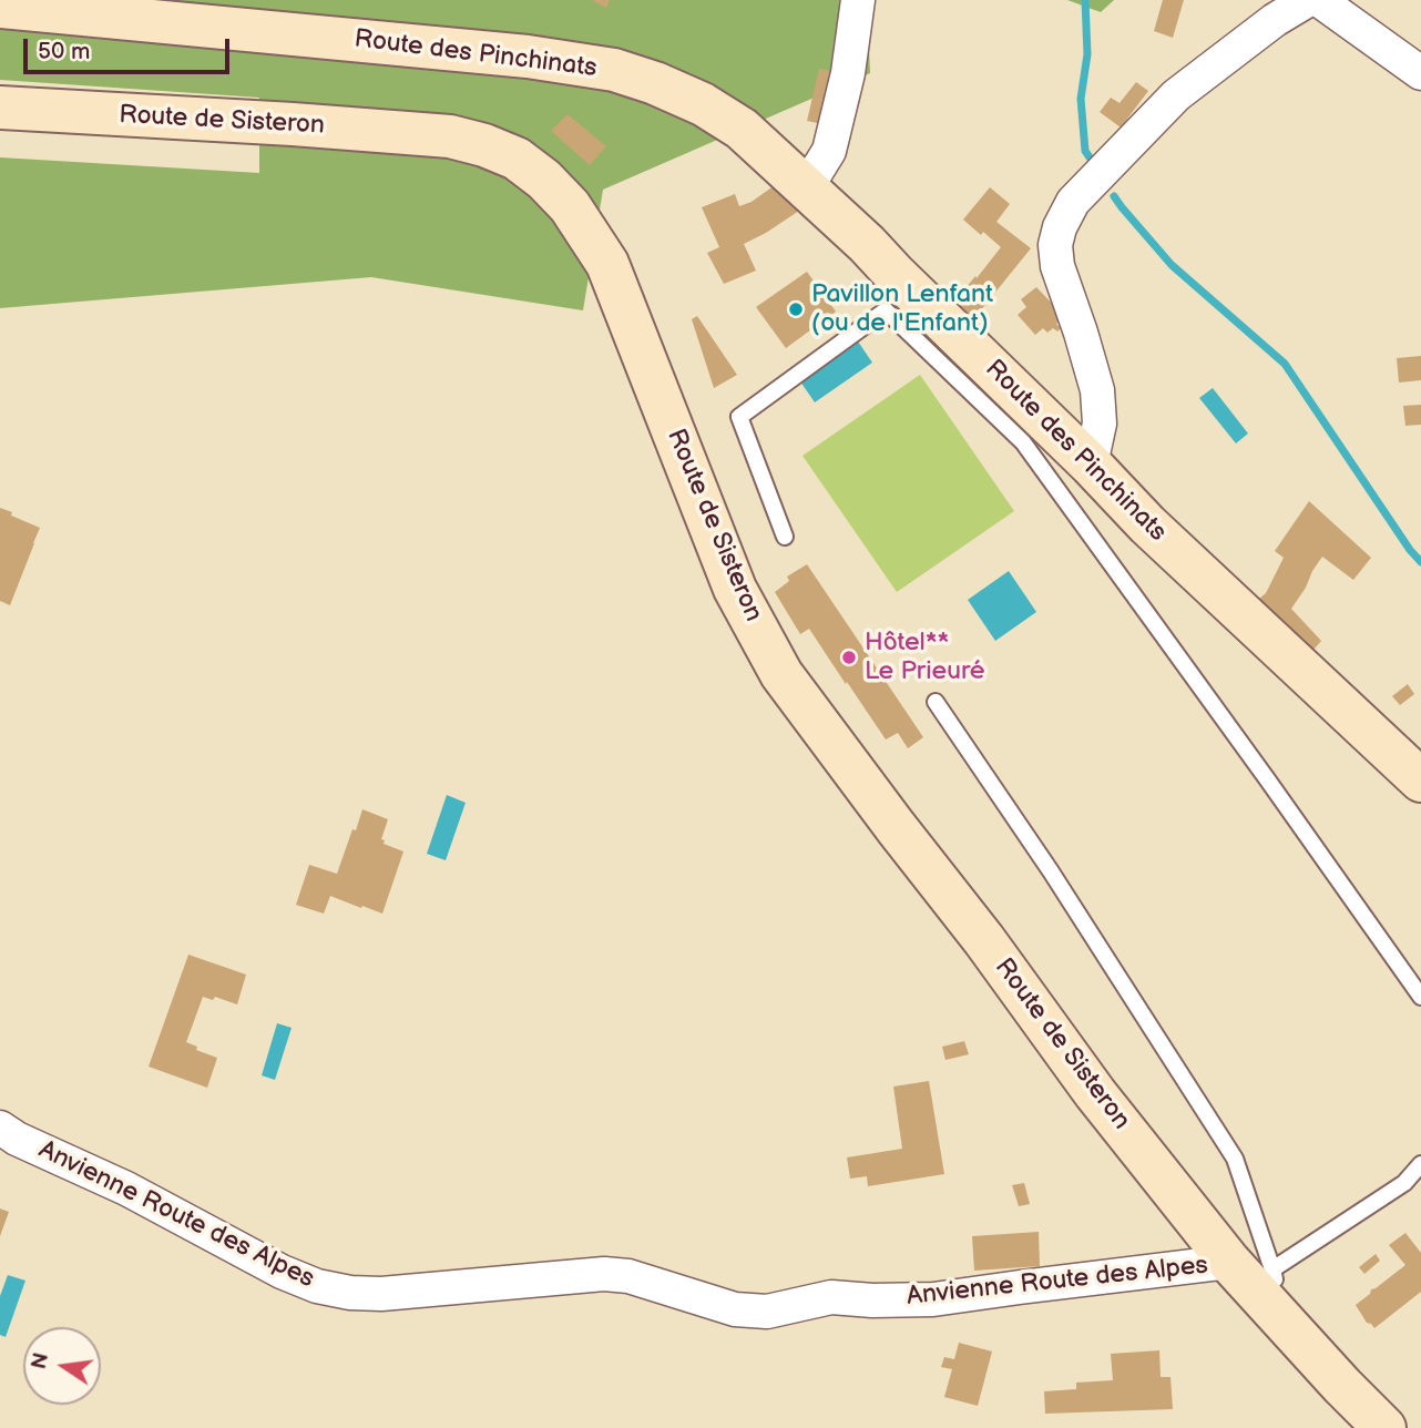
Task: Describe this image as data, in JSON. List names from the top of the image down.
{
  "streets": {
    "main road": ["Route des Pinchinats", "Route de Sisteron"],
    "street": ["Anvienne Route des Alpes"]
  },
  "crossings": [
    ["Route de Sisteron", "Anvienne Route des Alpes"]
  ],
  "places": ["Pavillon Lenfant (ou de l'Enfant)", "Hôtel** Le Prieuré"],
  "scale_bar": "50 m",
  "north": "left"
}
